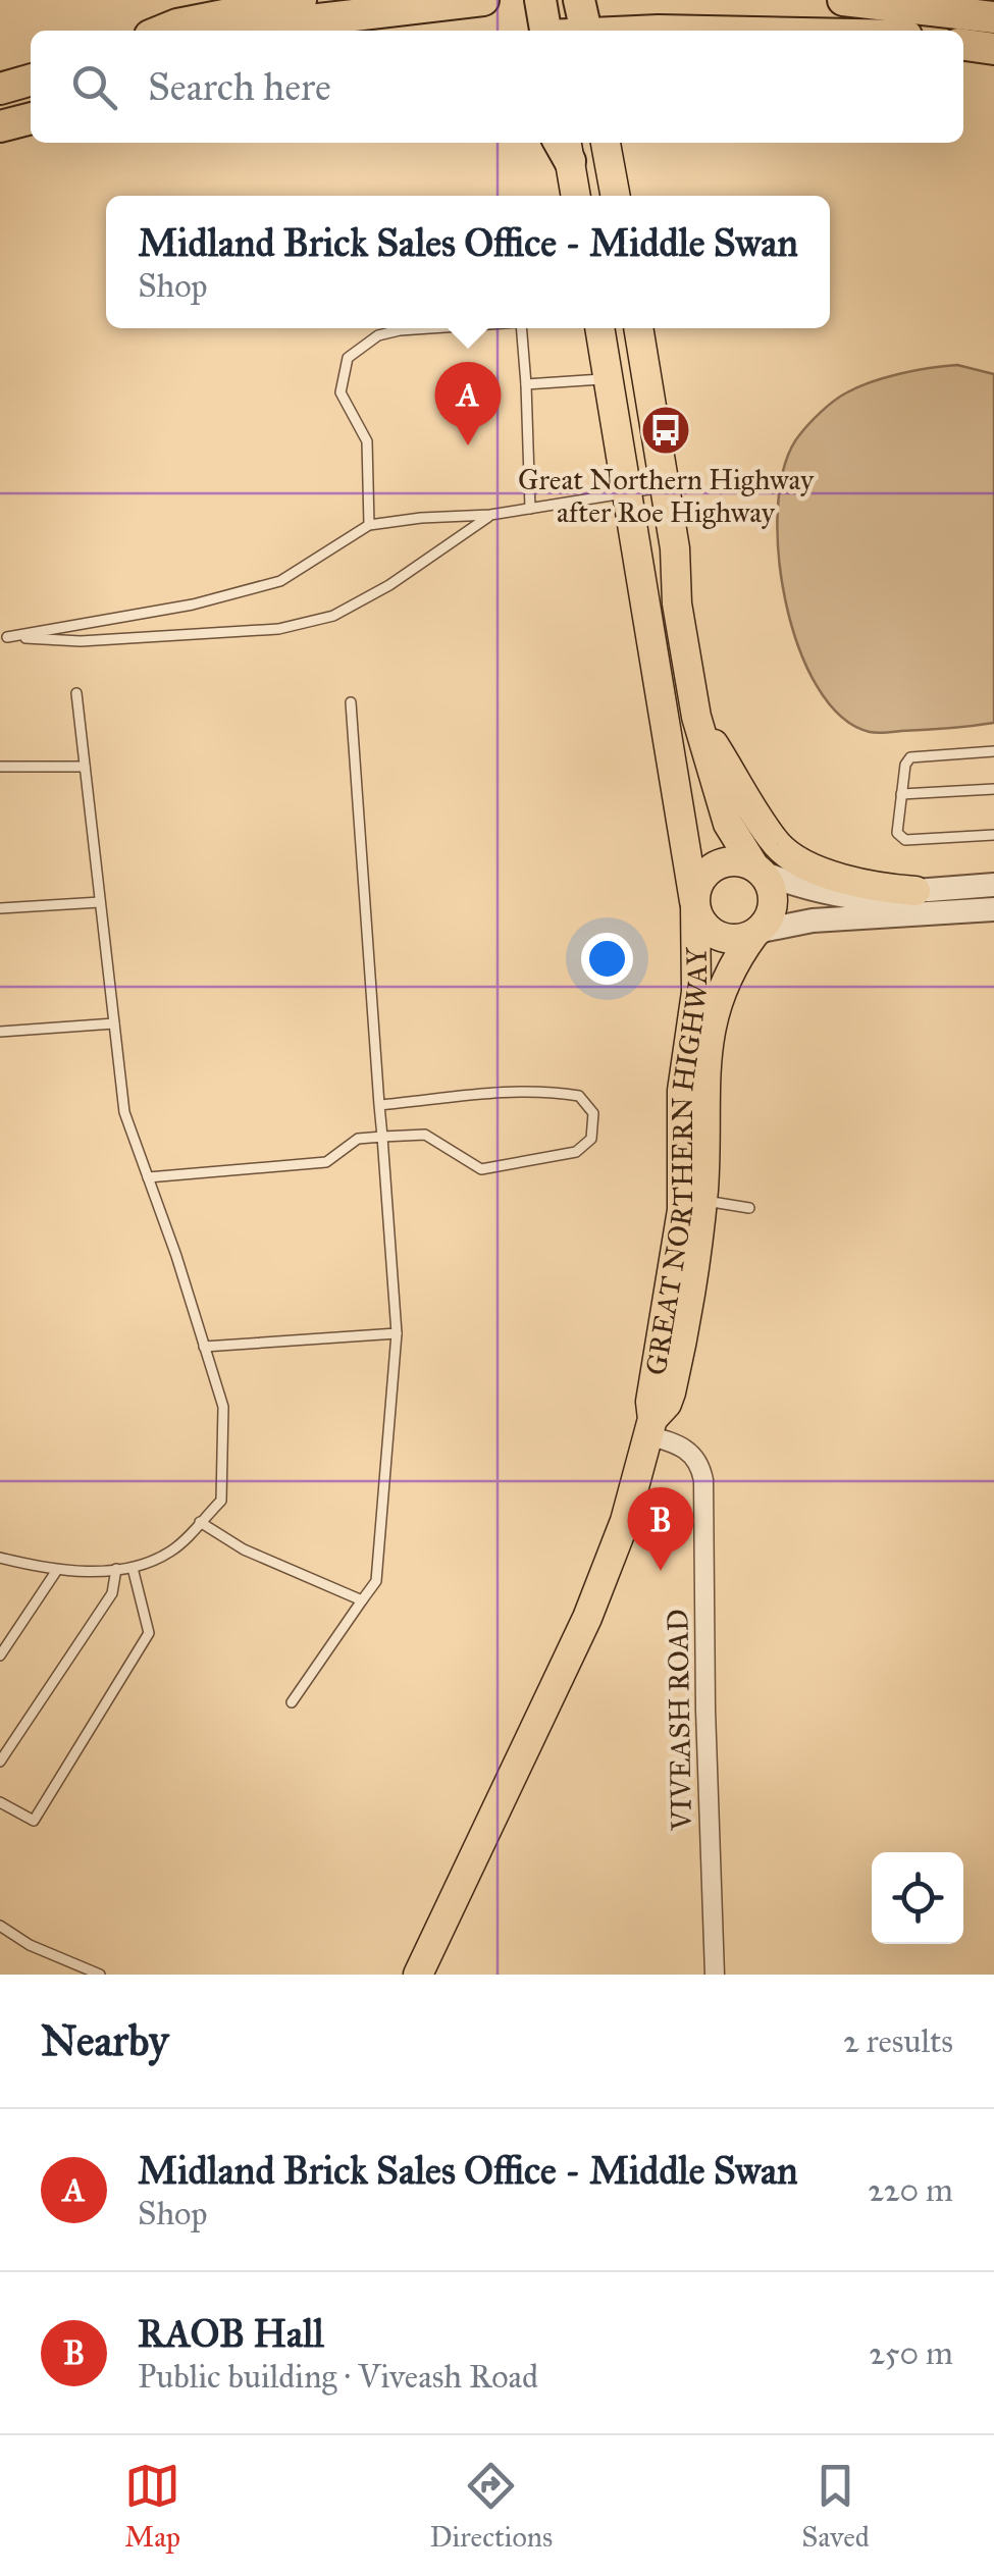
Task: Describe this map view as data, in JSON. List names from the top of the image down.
{
  "streets": {
    "main road": ["GREAT NORTHERN HIGHWAY"],
    "street": ["VIVEASH ROAD"]
  },
  "crossings": [
    ["GREAT NORTHERN HIGHWAY", "VIVEASH ROAD"]
  ],
  "places": {
    "bus stop": ["Great Northern Highway after Roe Highway"]
  },
  "page": {
    "search": "Search here",
    "popup": ["Midland Brick Sales Office - Middle Swan", "Shop"],
    "pins": ["A", "B"],
    "heading": ["Nearby", "2 results"],
    "list": [
      {
        "mark": "A",
        "name": "Midland Brick Sales Office - Middle Swan",
        "note": "Shop",
        "value": "220 m"
      },
      {
        "mark": "B",
        "name": "RAOB Hall",
        "note": "Public building · Viveash Road",
        "value": "250 m"
      }
    ],
    "nav": ["Map", "Directions", "Saved"]
  }
}
